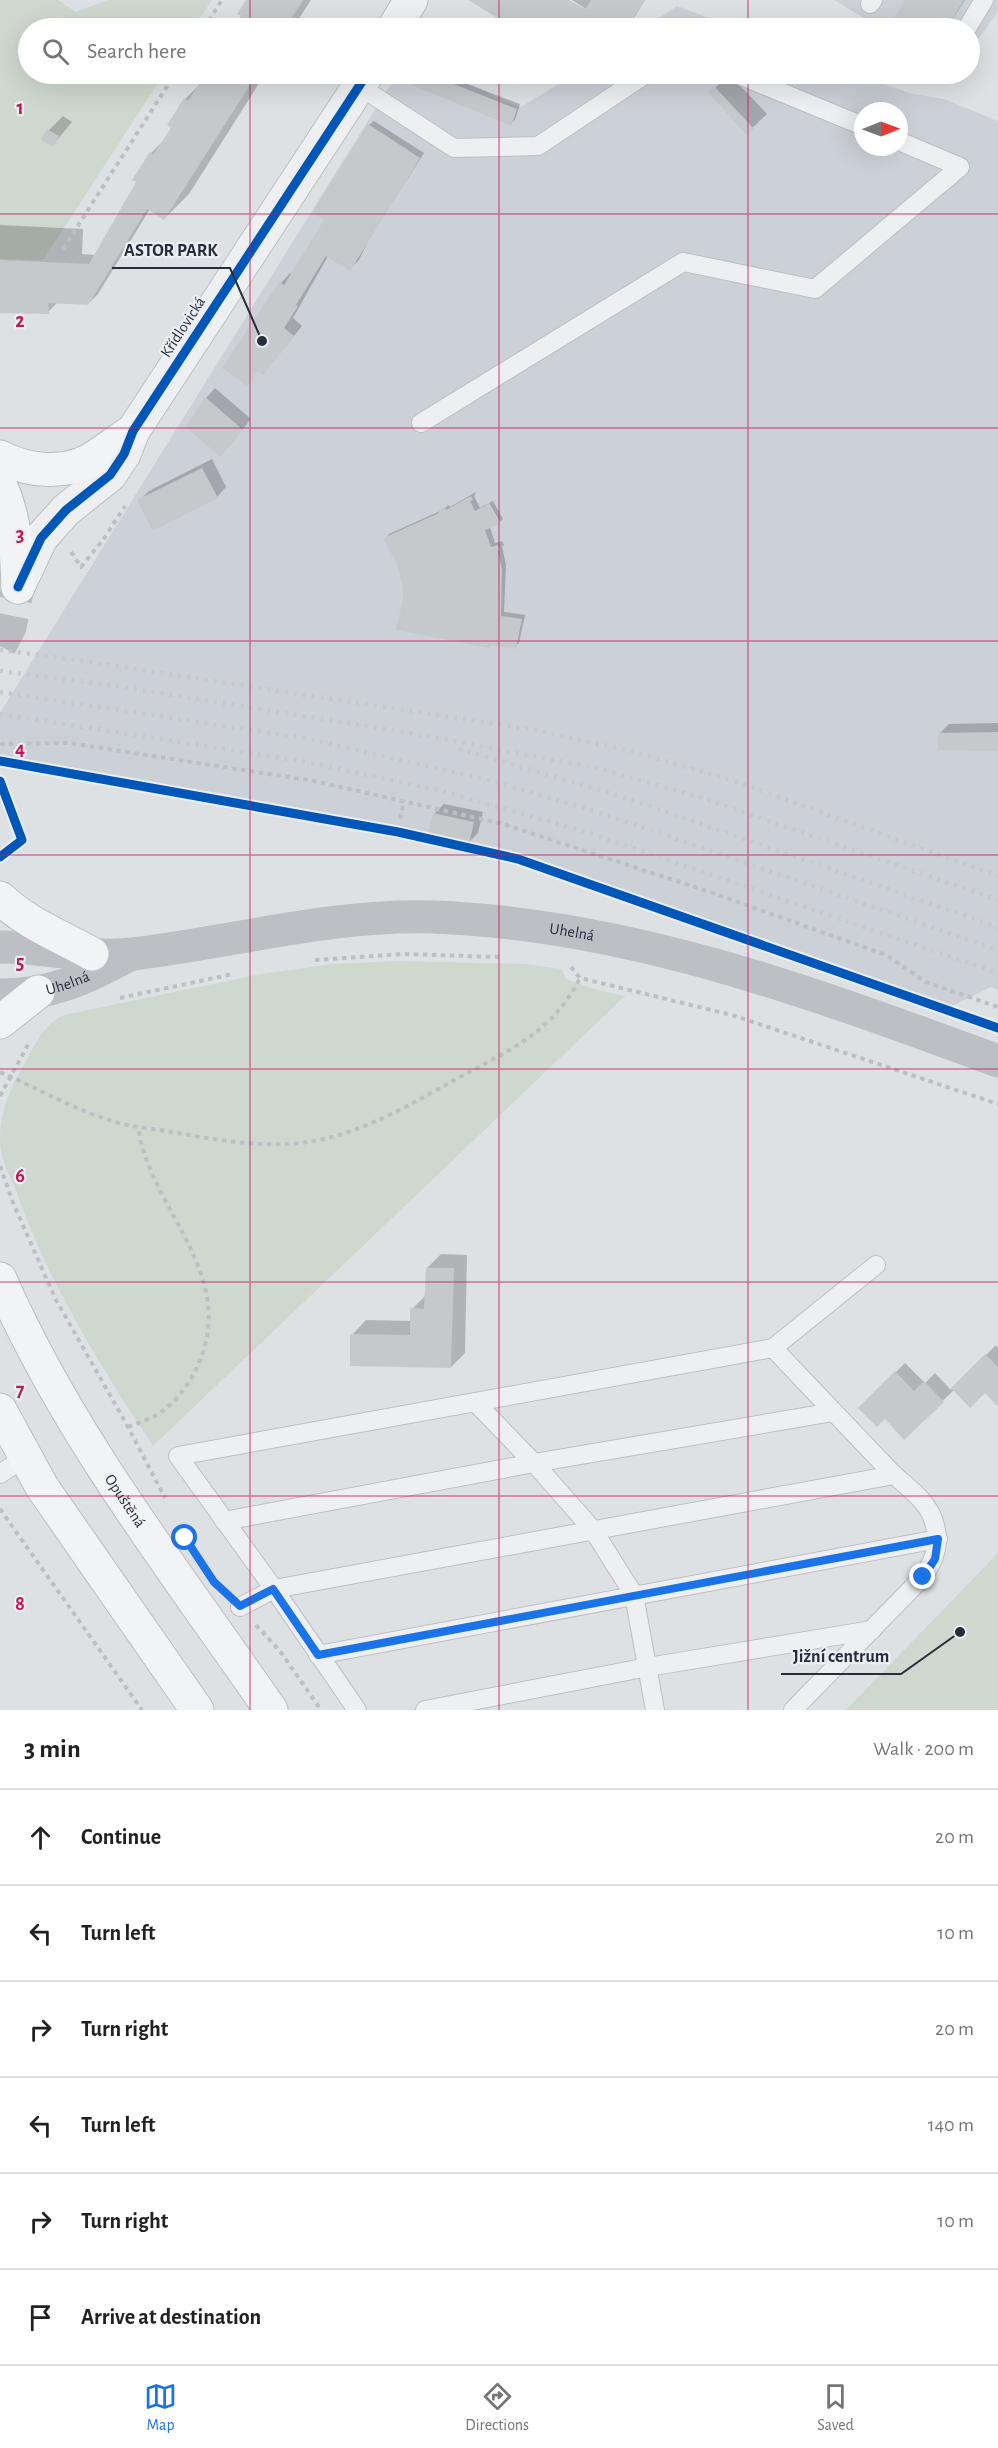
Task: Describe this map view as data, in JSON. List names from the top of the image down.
{
  "streets": {
    "main road": ["Uhelná", "Opuštěná"],
    "street": ["Křídlovická"]
  },
  "places": ["ASTOR PARK", "Jižní centrum"],
  "north": "right",
  "page": {
    "search": "Search here",
    "heading": ["3 min", "Walk · 200 m"],
    "list": [
      ["Continue", "20 m"],
      ["Turn left", "10 m"],
      ["Turn right", "20 m"],
      ["Turn left", "140 m"],
      ["Turn right", "10 m"],
      "Arrive at destination"
    ],
    "nav": ["Map", "Directions", "Saved"]
  },
  "grid": {
    "rows": [
      "1",
      "2",
      "3",
      "4",
      "5",
      "6",
      "7",
      "8"
    ]
  }
}
